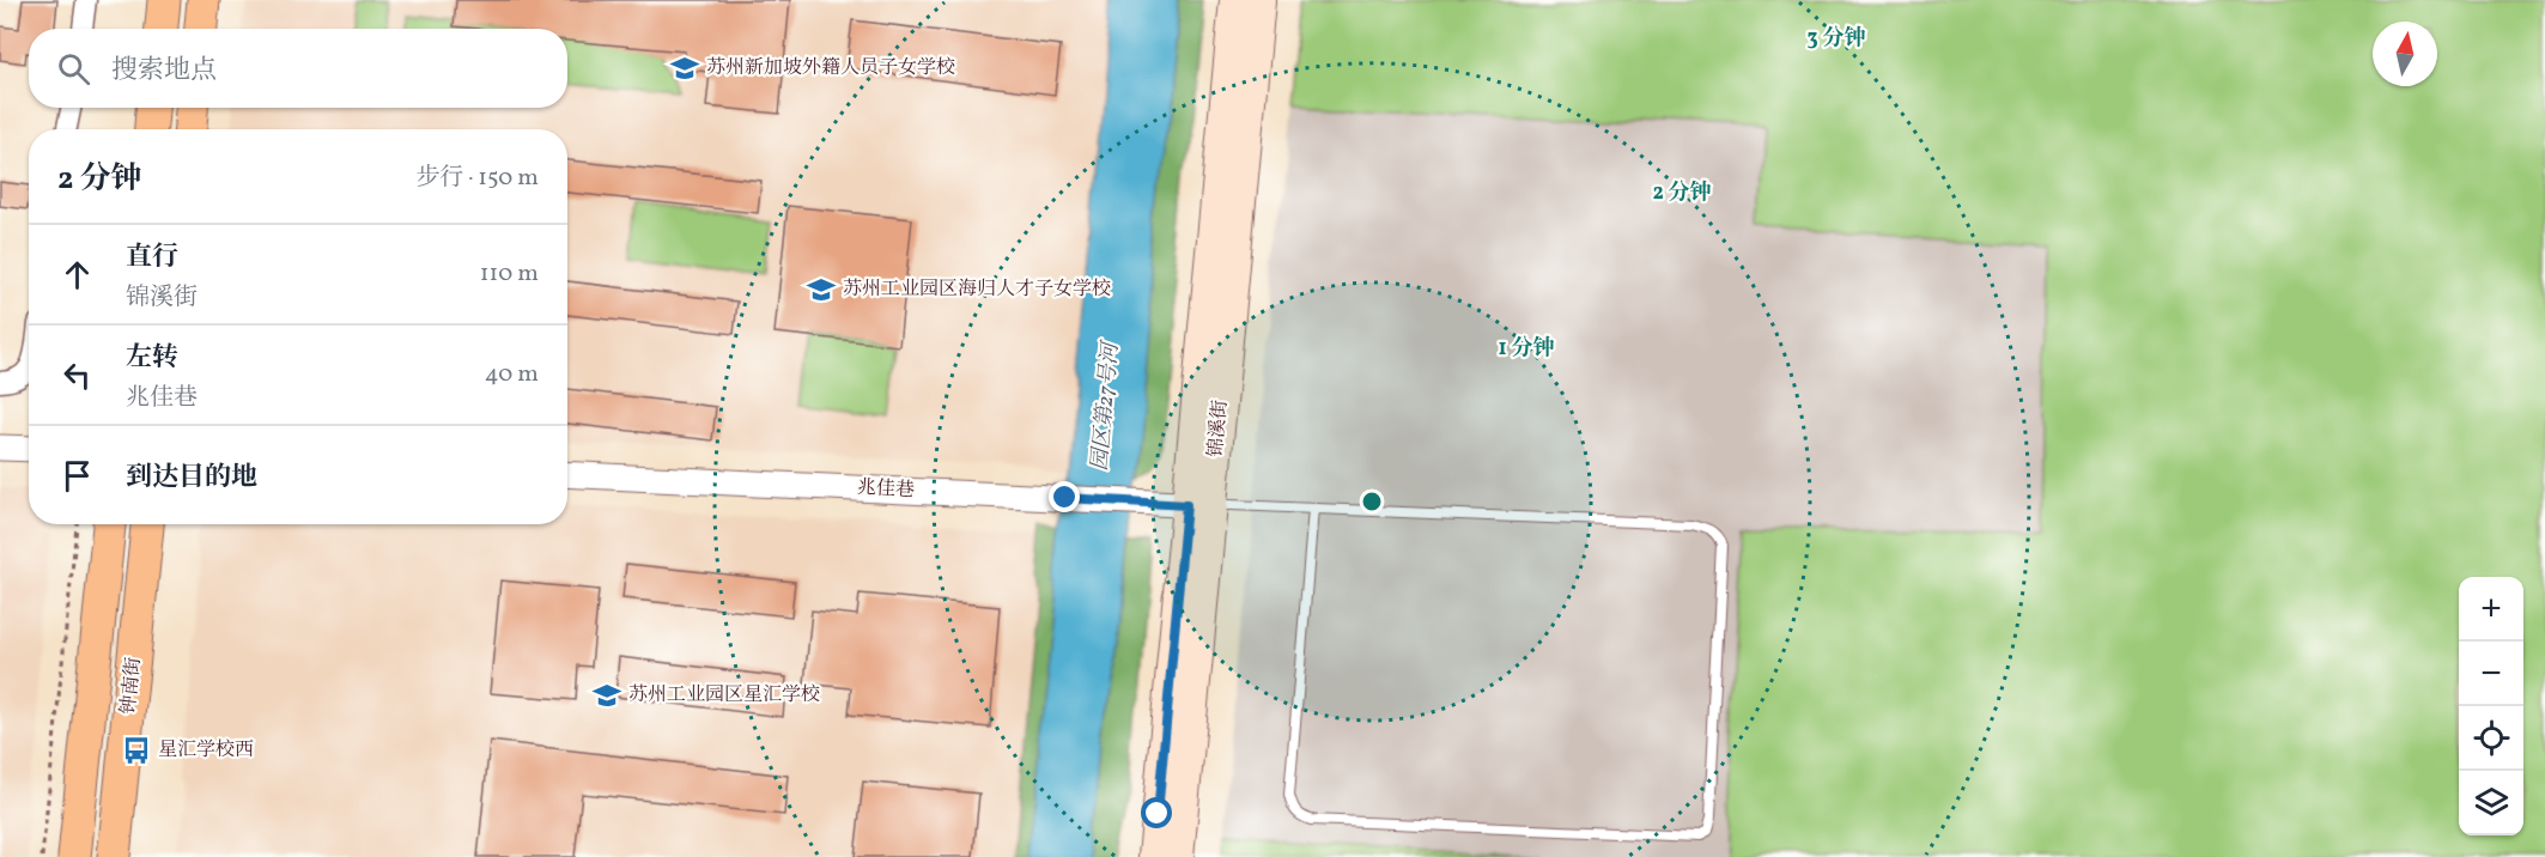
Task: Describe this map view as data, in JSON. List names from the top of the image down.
{
  "streets": {
    "main road": ["锦溪街", "钟南街"],
    "street": ["兆佳巷"]
  },
  "crossings": [
    ["锦溪街", "兆佳巷"]
  ],
  "water": ["园区第27号河"],
  "places": {
    "school or university": ["苏州新加坡外籍人员子女学校", "苏州工业园区海归人才子女学校", "苏州工业园区星汇学校"],
    "bus stop": ["星汇学校西"]
  },
  "north": "top",
  "page": {
    "search": "搜索地点",
    "heading": ["2 分钟", "步行 · 150 m"],
    "list": [
      ["直行", "锦溪街", "110 m"],
      ["左转", "兆佳巷", "40 m"],
      "到达目的地"
    ],
    "map_buttons": ["+", "−"]
  },
  "rings": ["3 分钟", "2 分钟", "1 分钟"]
}
